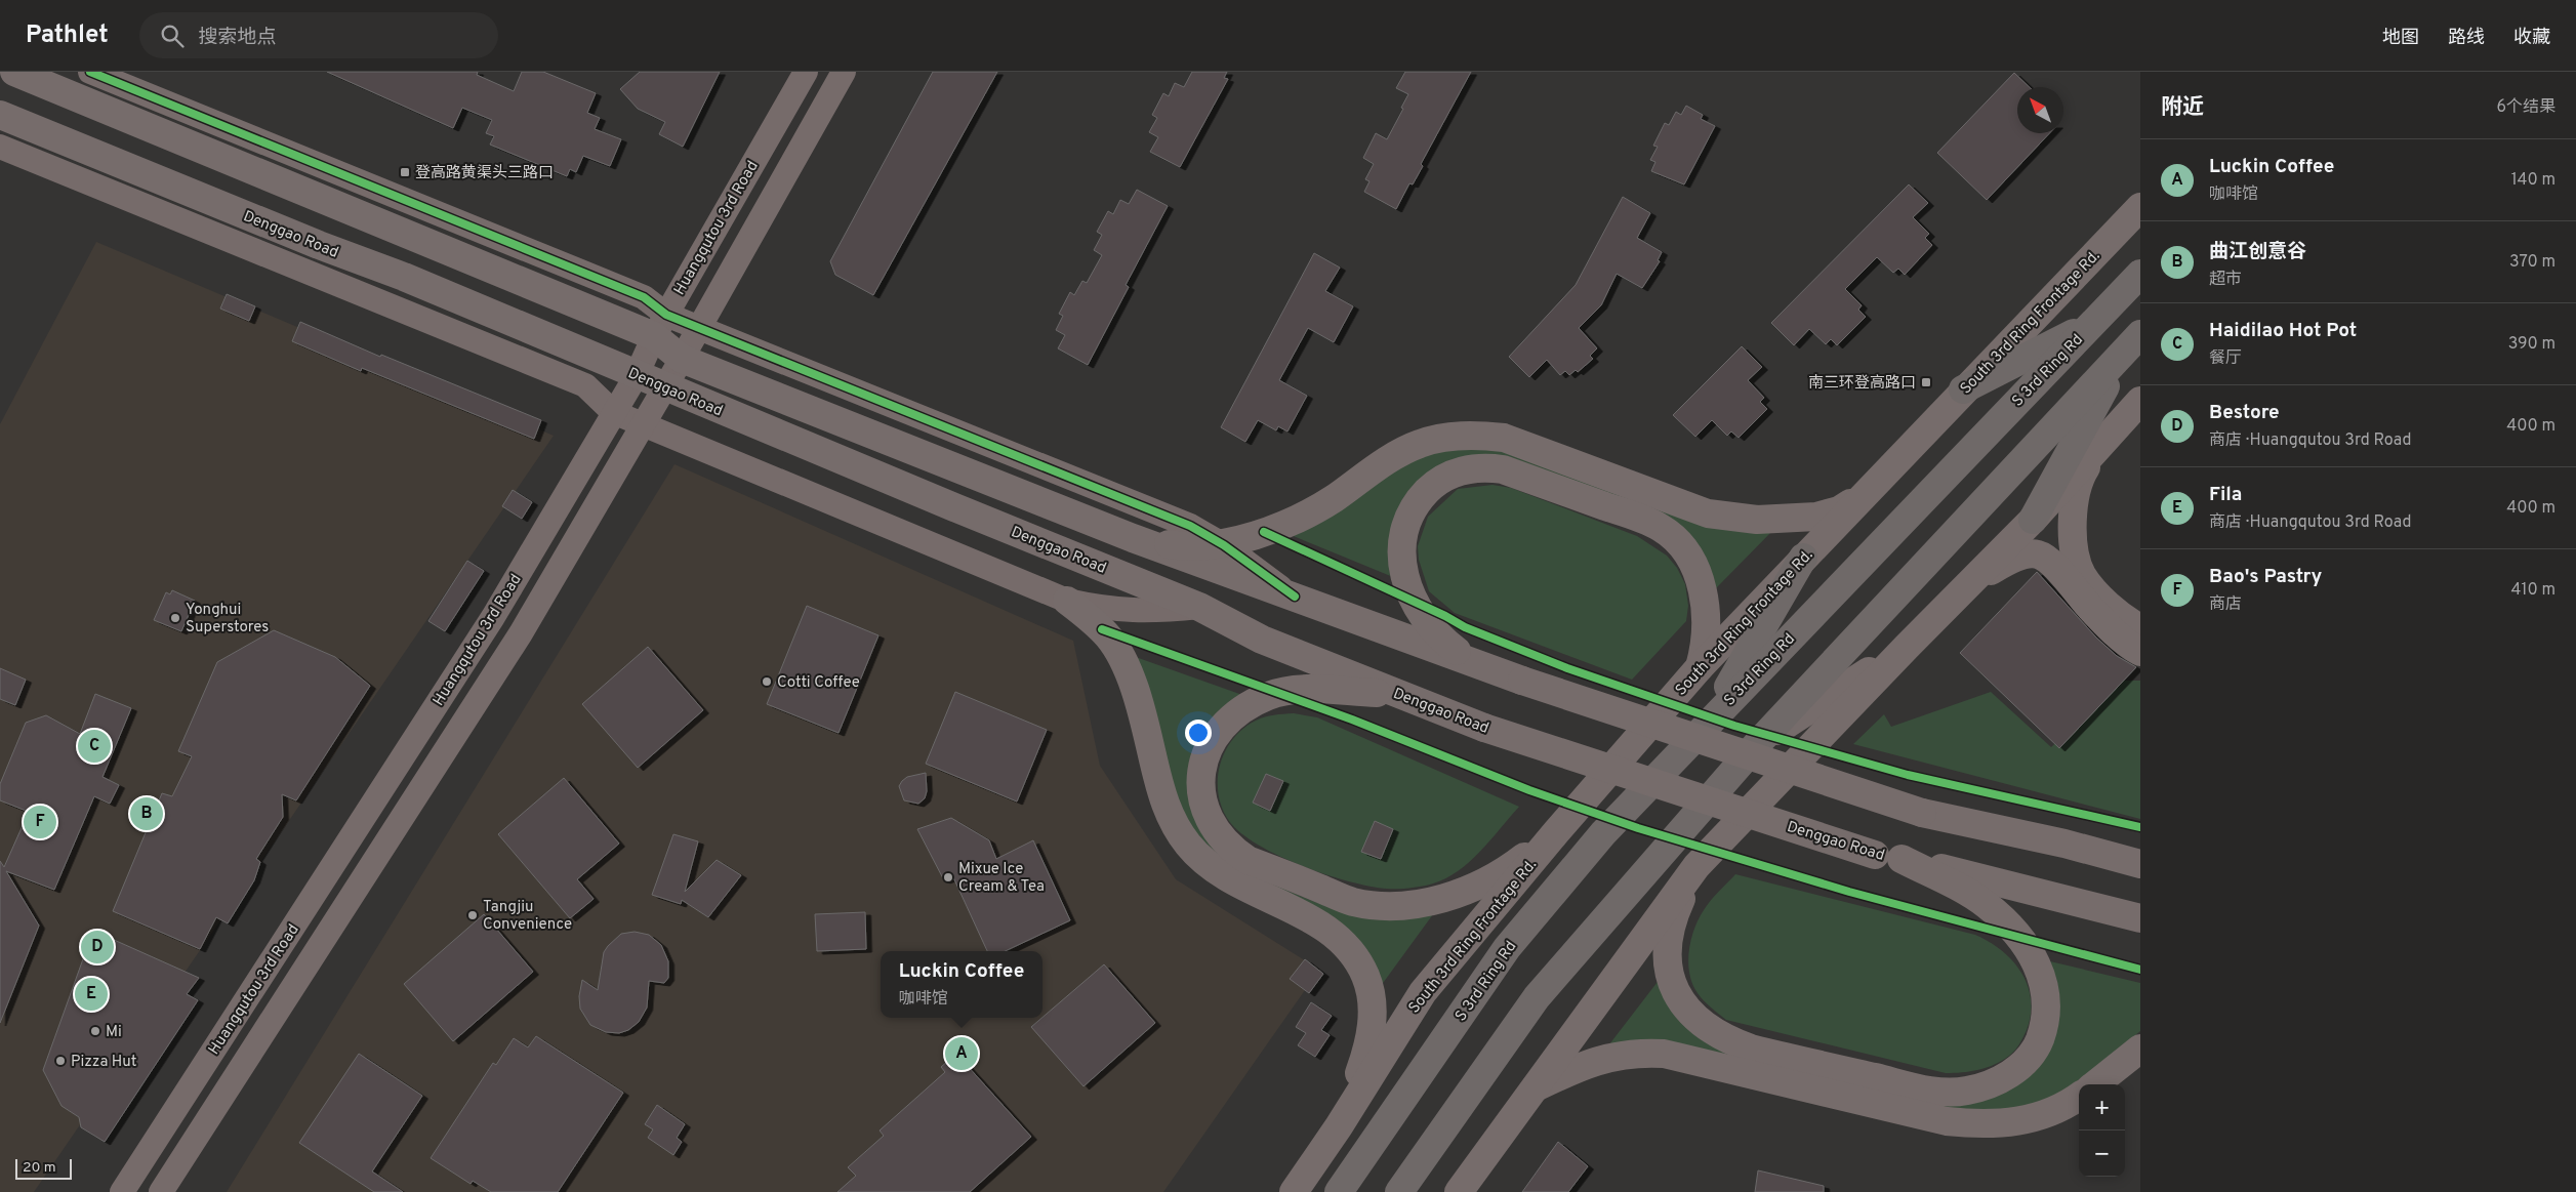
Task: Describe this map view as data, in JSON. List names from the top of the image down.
{
  "streets": {
    "highway": ["S 3rd Ring Rd"],
    "main road": ["Denggao Road", "South 3rd Ring Frontage Rd."],
    "street": ["Huangqutou 3rd Road"]
  },
  "crossings": [
    ["Huangqutou 3rd Road", "Denggao Road"]
  ],
  "places": {
    "transit": ["登高路黄渠头三路口", "南三环登高路口"],
    "other": [
      "Yonghui Superstores",
      "Cotti Coffee",
      "Mixue Ice Cream & Tea",
      "Tangjiu Convenience",
      "Mi",
      "Pizza Hut"
    ]
  },
  "scale_bar": "20 m",
  "north": "top left",
  "page": {
    "header": "Pathlet",
    "search": "搜索地点",
    "nav": ["地图", "路线", "收藏"],
    "heading": ["附近", "6个结果"],
    "list": [
      {
        "mark": "A",
        "name": "Luckin Coffee",
        "note": "咖啡馆",
        "value": "140 m"
      },
      {
        "mark": "B",
        "name": "曲江创意谷",
        "note": "超市",
        "value": "370 m"
      },
      {
        "mark": "C",
        "name": "Haidilao Hot Pot",
        "note": "餐厅",
        "value": "390 m"
      },
      {
        "mark": "D",
        "name": "Bestore",
        "note": "商店 · Huangqutou 3rd Road",
        "value": "400 m"
      },
      {
        "mark": "E",
        "name": "Fila",
        "note": "商店 · Huangqutou 3rd Road",
        "value": "400 m"
      },
      {
        "mark": "F",
        "name": "Bao's Pastry",
        "note": "商店",
        "value": "410 m"
      }
    ],
    "pins": [
      "C",
      "B",
      "F",
      "D",
      "E",
      "A"
    ],
    "popup": ["Luckin Coffee", "咖啡馆"],
    "map_buttons": ["+", "−"],
    "scale": "20 m"
  }
}
